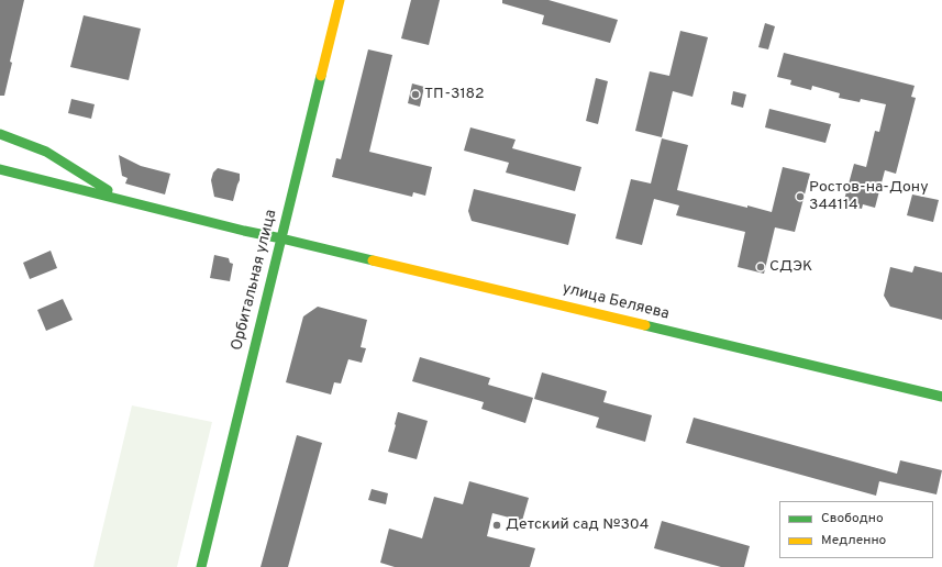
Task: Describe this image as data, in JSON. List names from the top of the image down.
{
  "streets": {
    "main road": ["Орбитальная улица", "улица Беляева"]
  },
  "crossings": [
    ["Орбитальная улица", "улица Беляева"]
  ],
  "places": [
    "ТП-3182",
    "Ростов-на-Дону 344114",
    "СДЭК",
    "Детский сад №304"
  ],
  "legend": ["Свободно", "Медленно"]
}
